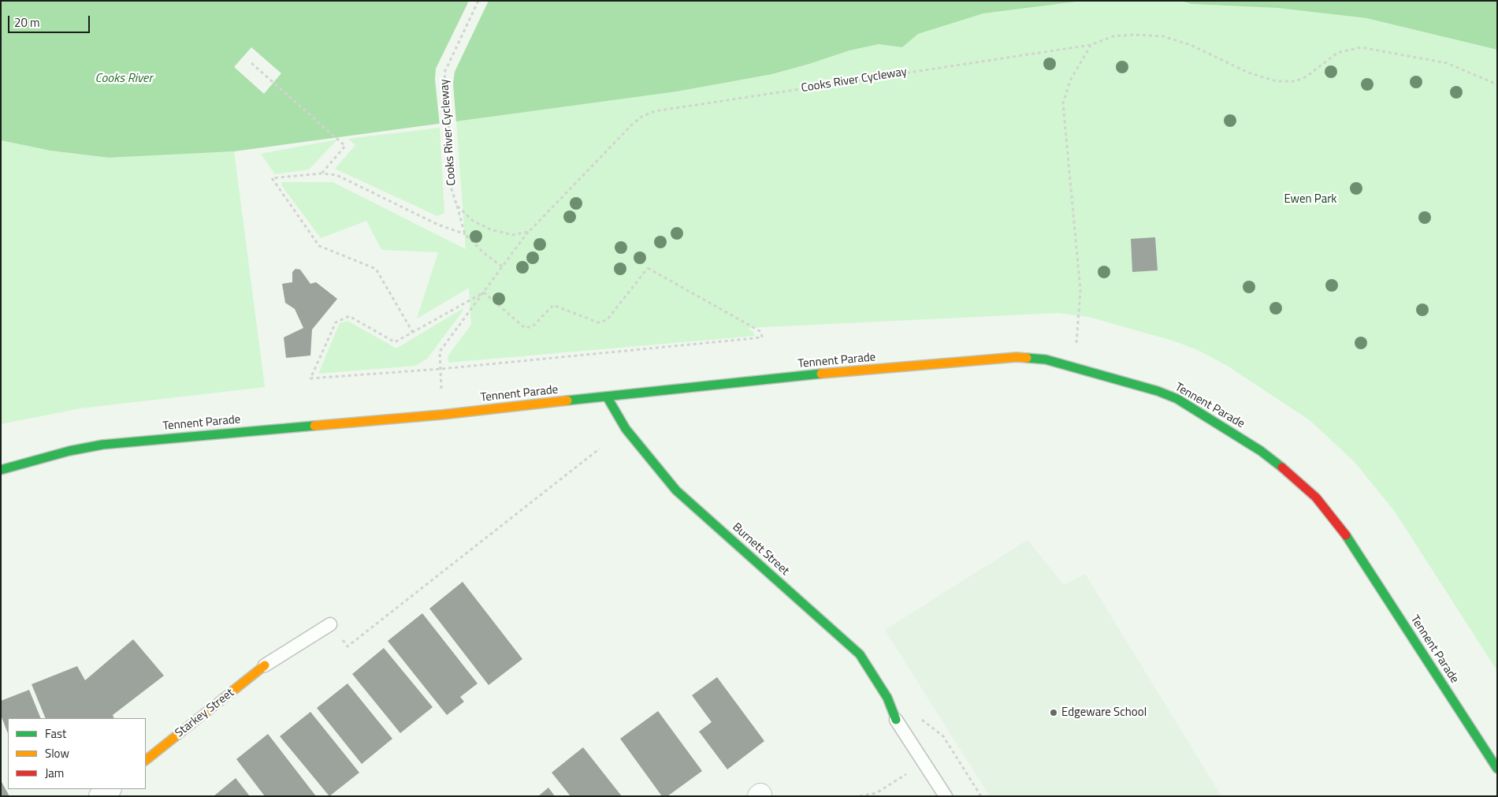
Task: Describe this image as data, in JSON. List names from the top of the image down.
{
  "streets": {
    "street": ["Tennent Parade", "Burnett Street", "Starkey Street"],
    "path": ["Cooks River Cycleway"]
  },
  "crossings": [
    ["Tennent Parade", "Burnett Street"]
  ],
  "water": ["Cooks River"],
  "parks": ["Ewen Park"],
  "places": ["Edgeware School"],
  "legend": ["Fast", "Slow", "Jam"],
  "scale_bar": "20 m"
}
